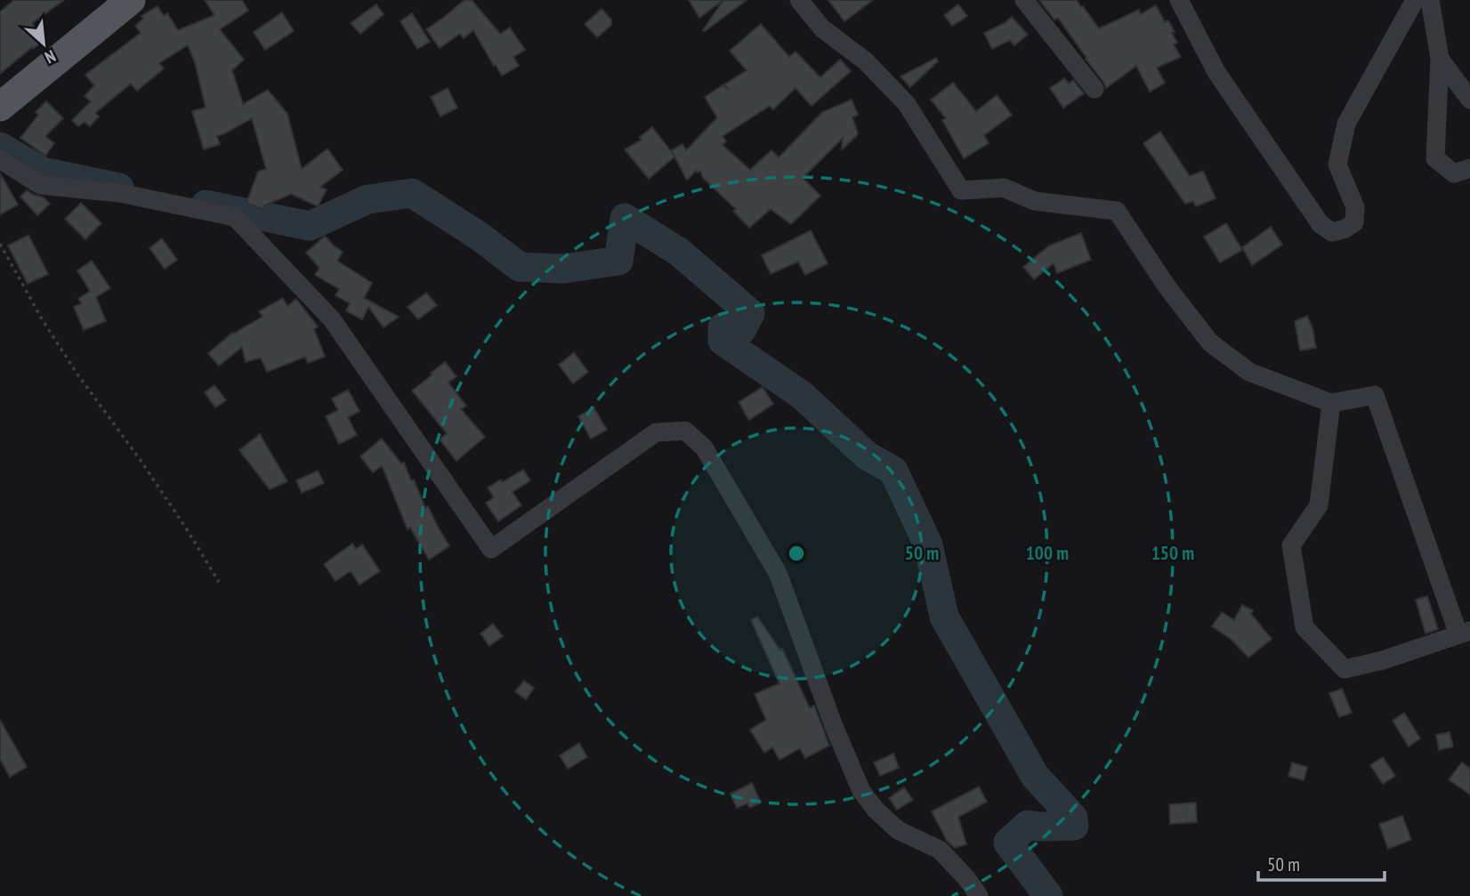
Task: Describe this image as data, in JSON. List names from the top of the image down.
{
  "scale_bar": "50 m",
  "north": "bottom right",
  "rings": ["50 m", "100 m", "150 m"]
}
